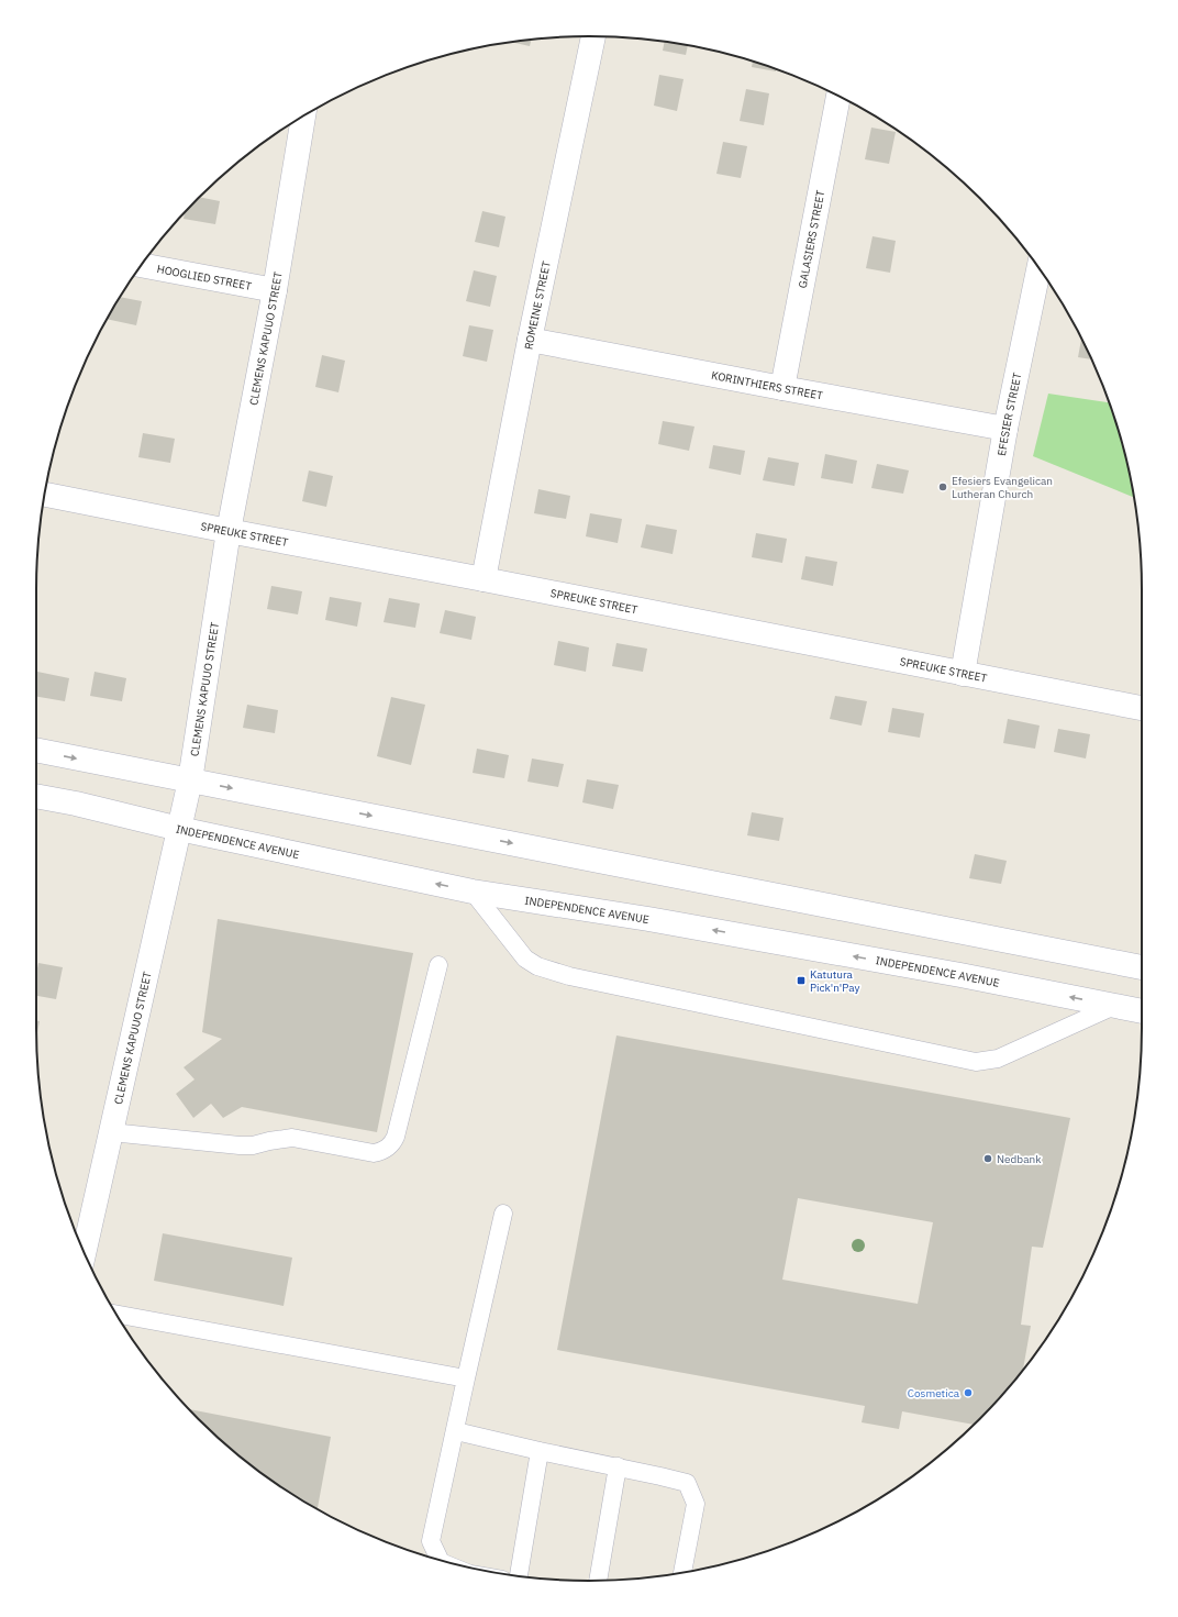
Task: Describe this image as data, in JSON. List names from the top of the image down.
{
  "streets": {
    "street": [
      "GALASIERS STREET",
      "HOOGLIED STREET",
      "ROMEINE STREET",
      "CLEMENS KAPUUO STREET",
      "KORINTHIERS STREET",
      "EFESIER STREET",
      "SPREUKE STREET",
      "INDEPENDENCE AVENUE"
    ]
  },
  "crossings": [
    ["GALASIERS STREET", "KORINTHIERS STREET"],
    ["HOOGLIED STREET", "CLEMENS KAPUUO STREET"],
    ["ROMEINE STREET", "KORINTHIERS STREET"],
    ["ROMEINE STREET", "SPREUKE STREET"],
    ["CLEMENS KAPUUO STREET", "SPREUKE STREET"],
    ["CLEMENS KAPUUO STREET", "INDEPENDENCE AVENUE"],
    ["KORINTHIERS STREET", "EFESIER STREET"],
    ["EFESIER STREET", "SPREUKE STREET"]
  ],
  "places": {
    "other": ["Efesiers Evangelican Lutheran Church", "Nedbank", "Cosmetica"],
    "transit": ["Katutura Pick'n'Pay"]
  }
}
